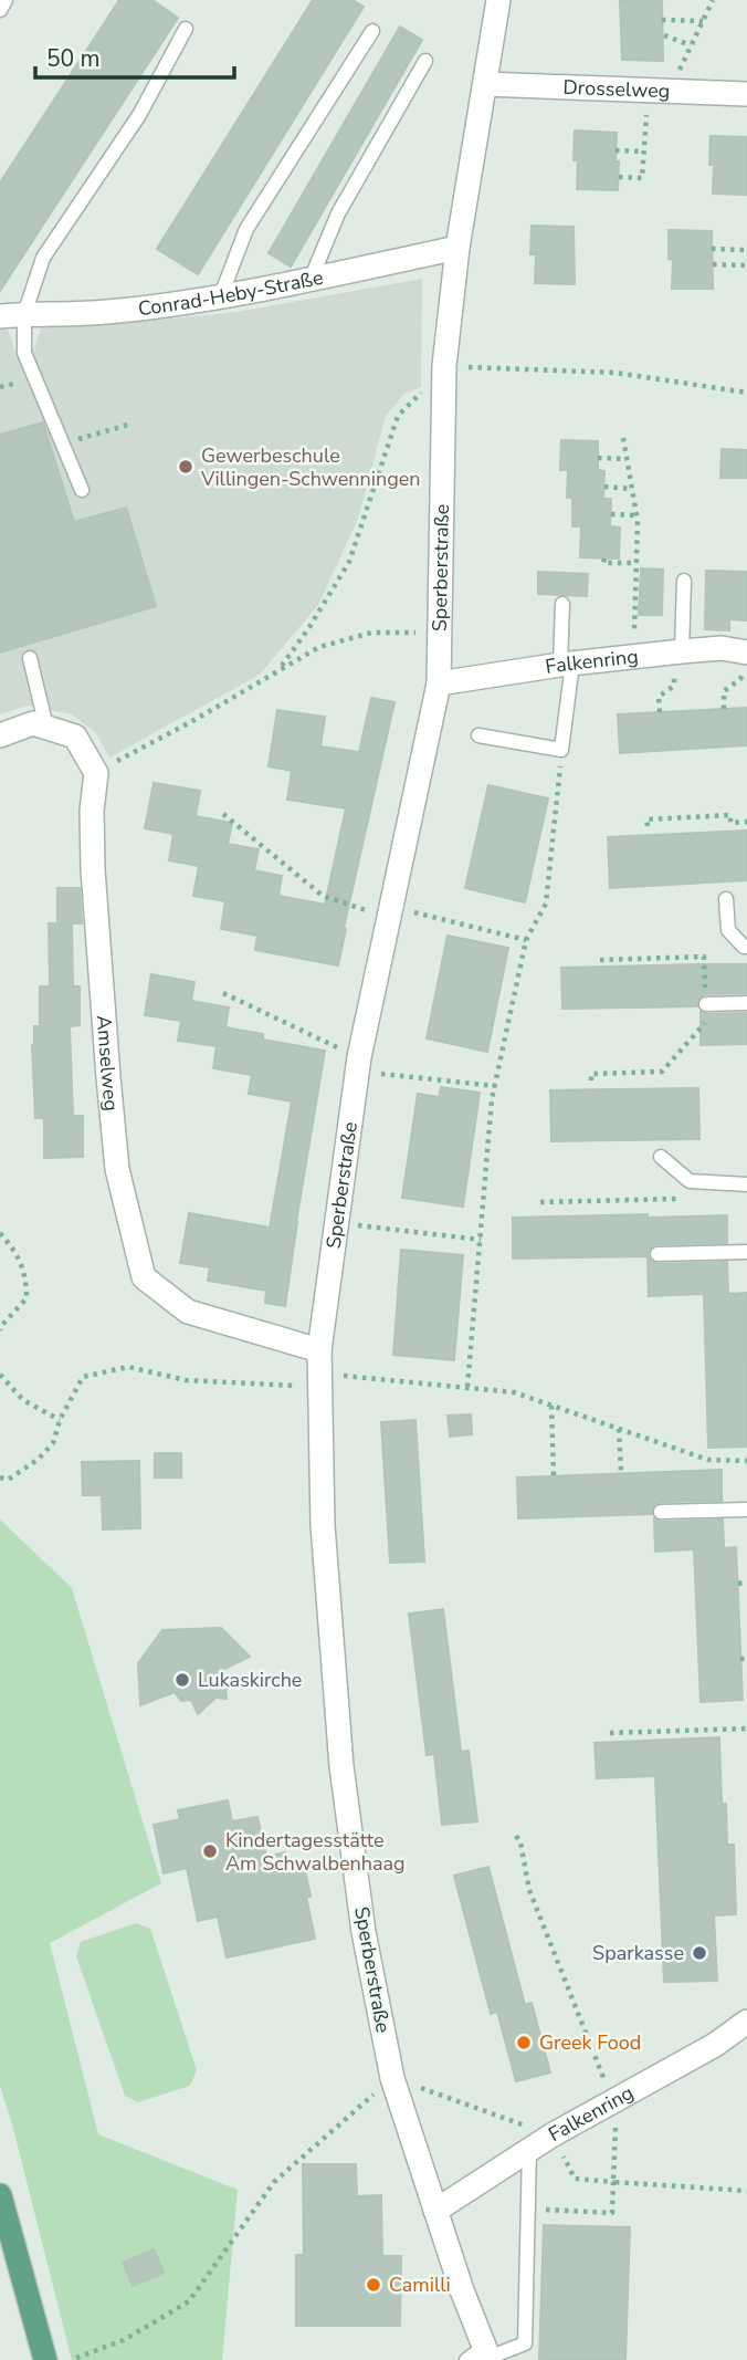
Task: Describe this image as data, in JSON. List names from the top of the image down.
{
  "streets": {
    "street": [
      "Drosselweg",
      "Conrad-Heby-Straße",
      "Sperberstraße",
      "Falkenring",
      "Amselweg"
    ]
  },
  "crossings": [
    ["Drosselweg", "Sperberstraße"],
    ["Conrad-Heby-Straße", "Sperberstraße"],
    ["Sperberstraße", "Falkenring"],
    ["Sperberstraße", "Amselweg"]
  ],
  "places": [
    "Gewerbeschule Villingen-Schwenningen",
    "Lukaskirche",
    "Kindertagesstätte Am Schwalbenhaag",
    "Sparkasse",
    "Greek Food",
    "Camilli"
  ],
  "scale_bar": "50 m"
}
